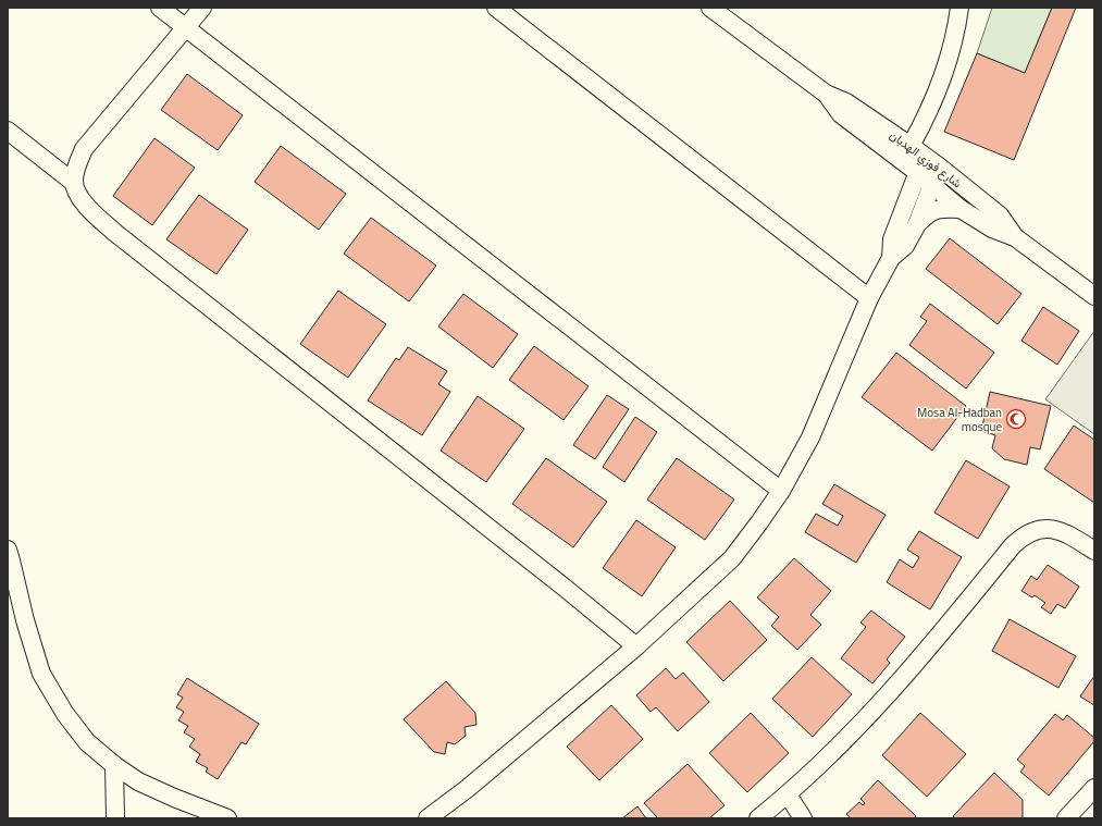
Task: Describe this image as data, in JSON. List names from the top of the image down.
{
  "streets": {
    "street": ["شارع فوزي الهدبان"]
  },
  "places": {
    "mosque": ["Mosa Al-Hadban mosque"]
  }
}
